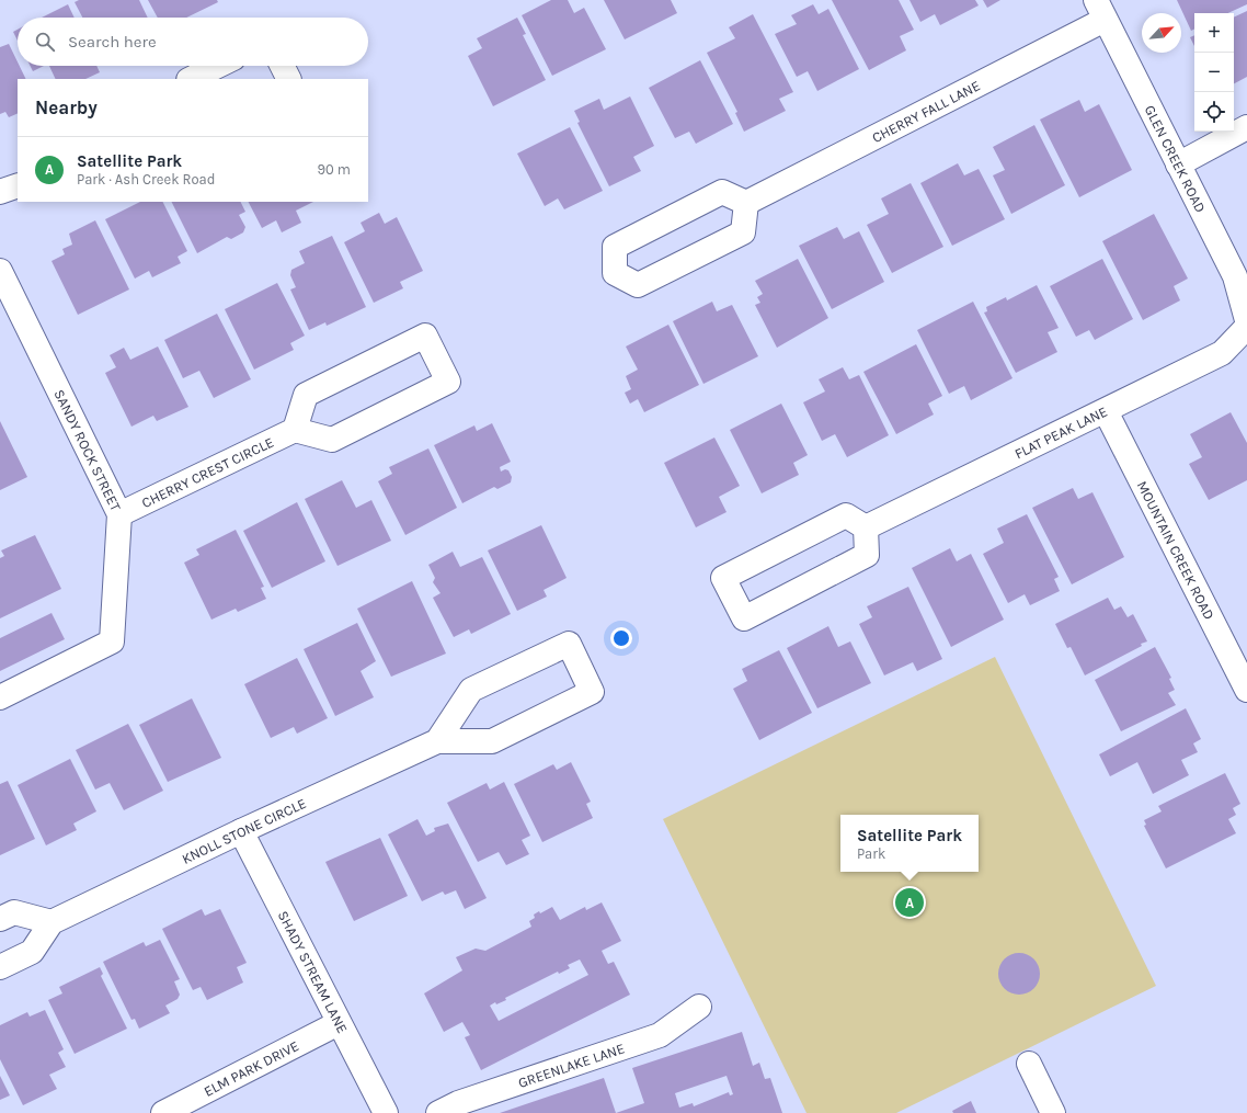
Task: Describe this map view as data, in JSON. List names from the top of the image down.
{
  "streets": {
    "street": [
      "CHERRY FALL LANE",
      "GLEN CREEK ROAD",
      "FLAT PEAK LANE",
      "SANDY ROCK STREET",
      "CHERRY CREST CIRCLE",
      "MOUNTAIN CREEK ROAD",
      "KNOLL STONE CIRCLE",
      "SHADY STREAM LANE",
      "GREENLAKE LANE",
      "ELM PARK DRIVE"
    ]
  },
  "crossings": [
    ["CHERRY FALL LANE", "GLEN CREEK ROAD"],
    ["FLAT PEAK LANE", "MOUNTAIN CREEK ROAD"],
    ["SANDY ROCK STREET", "CHERRY CREST CIRCLE"],
    ["KNOLL STONE CIRCLE", "SHADY STREAM LANE"],
    ["SHADY STREAM LANE", "ELM PARK DRIVE"]
  ],
  "north": "top right",
  "page": {
    "map_buttons": ["+", "−"],
    "search": "Search here",
    "heading": "Nearby",
    "list": [
      {
        "mark": "A",
        "name": "Satellite Park",
        "note": "Park · Ash Creek Road",
        "value": "90 m"
      }
    ],
    "popup": ["Satellite Park", "Park"],
    "pins": "A"
  }
}
